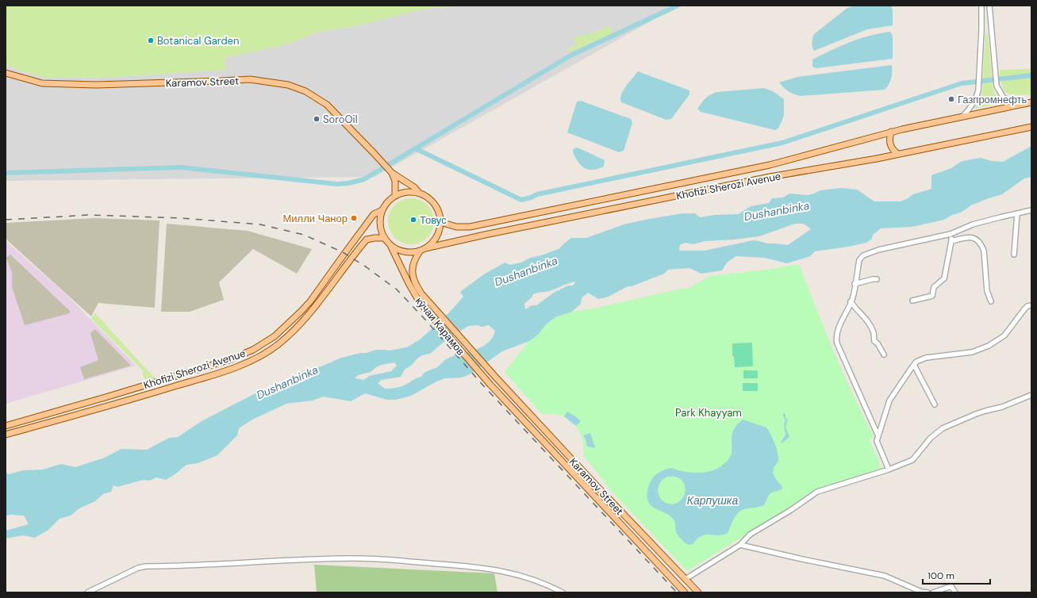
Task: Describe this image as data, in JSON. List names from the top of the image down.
{
  "streets": {
    "main road": ["Karamov Street", "Khofizi Sherozi Avenue", "кӯчаи Карамов"]
  },
  "crossings": [
    ["Karamov Street", "кӯчаи Карамов"],
    ["Khofizi Sherozi Avenue", "кӯчаи Карамов"]
  ],
  "water": ["Dushanbinka", "Карпушка"],
  "parks": ["Park Khayyam"],
  "places": [
    "Botanical Garden",
    "Газпромнефть",
    "SoroOil",
    "Милли Чанор",
    "Товус"
  ],
  "scale_bar": "100 m"
}
